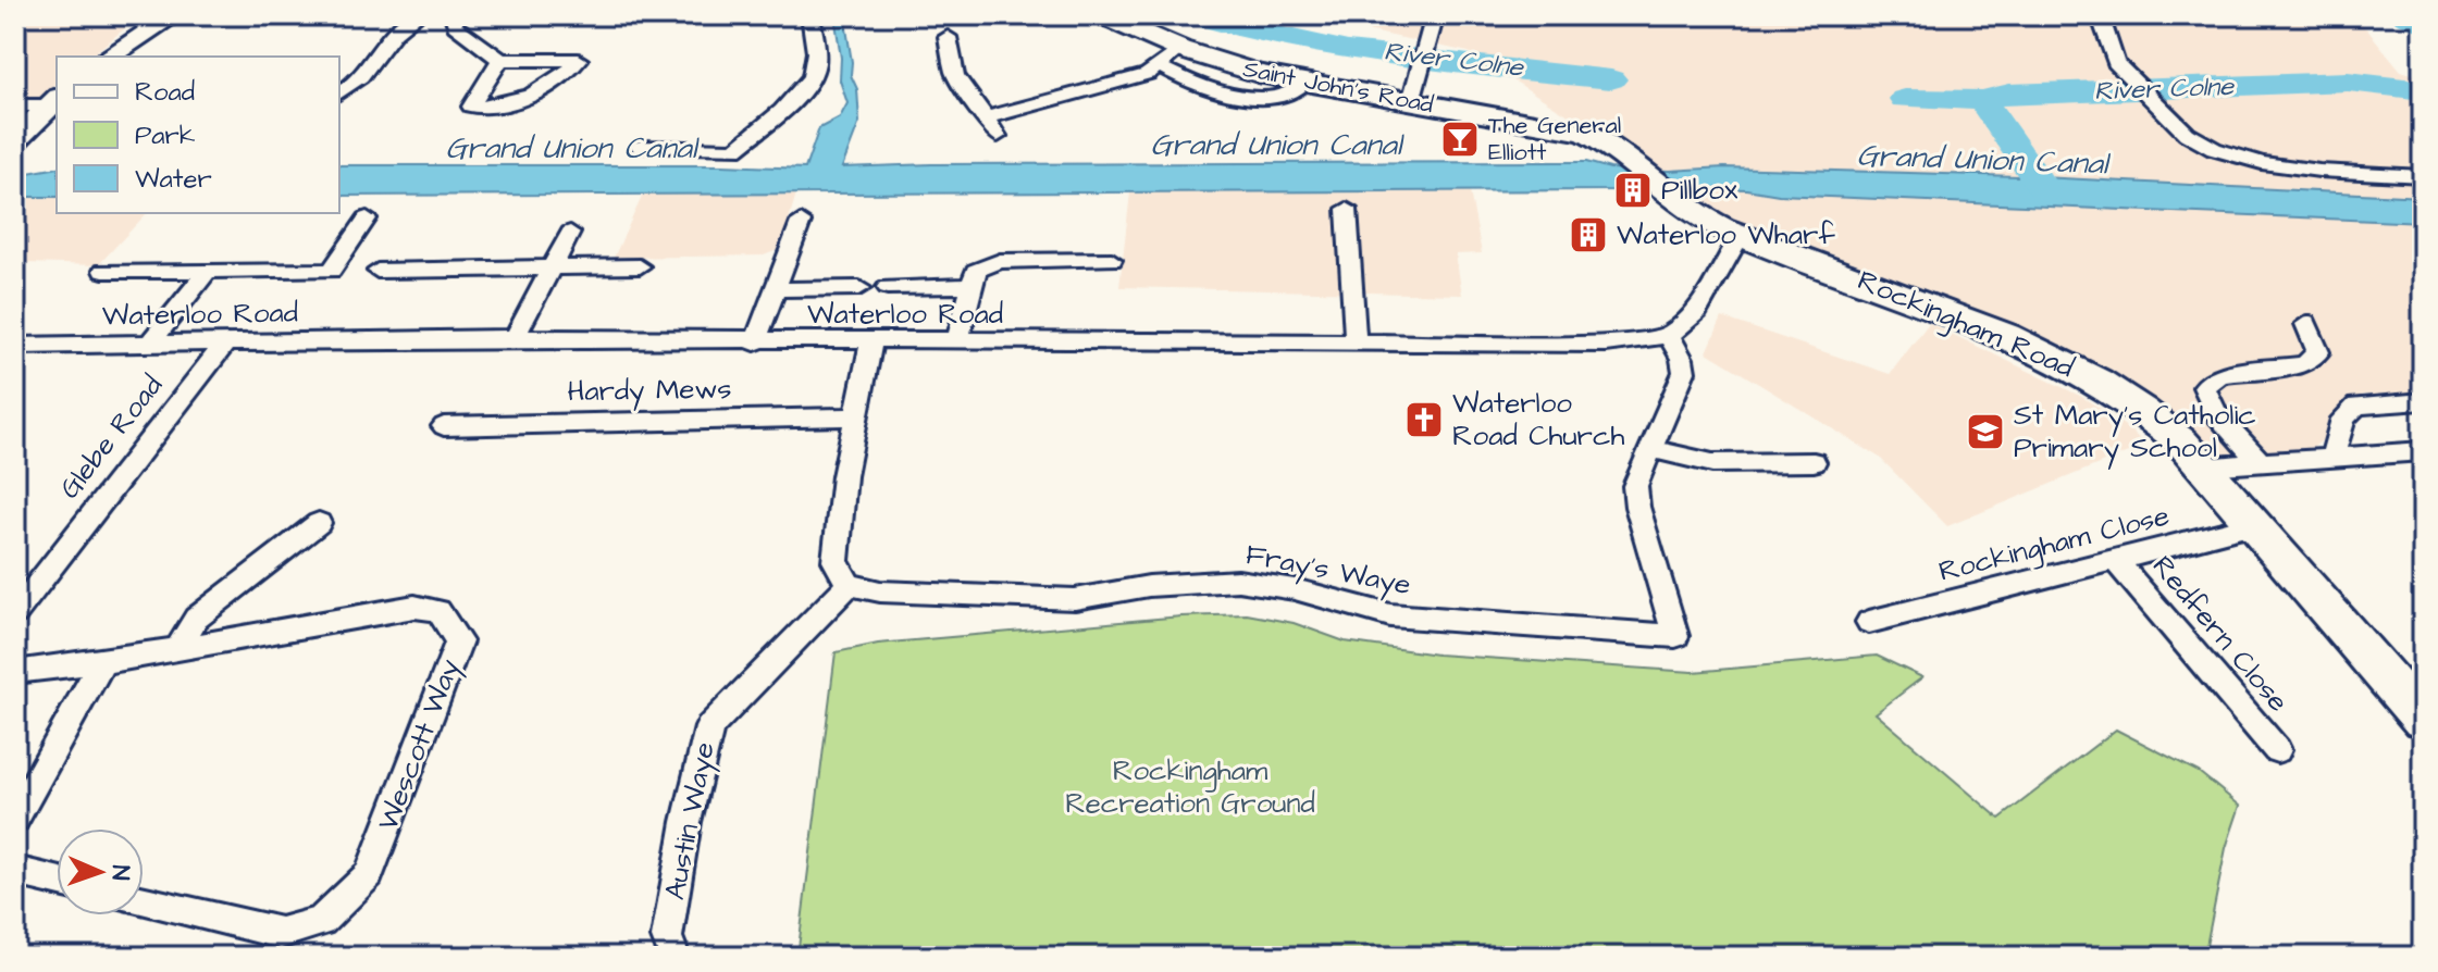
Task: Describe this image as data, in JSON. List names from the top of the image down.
{
  "streets": {
    "main road": ["Saint John's Road", "Rockingham Road"],
    "street": [
      "Waterloo Road",
      "Hardy Mews",
      "Glebe Road",
      "Rockingham Close",
      "Fray's Waye",
      "Redfern Close",
      "Wescott Way",
      "Austin Waye"
    ]
  },
  "crossings": [
    ["Saint John's Road", "Rockingham Road"],
    ["Waterloo Road", "Glebe Road"],
    ["Waterloo Road", "Fray's Waye"],
    ["Rockingham Road", "Rockingham Close"],
    ["Rockingham Close", "Redfern Close"],
    ["Fray's Waye", "Austin Waye"]
  ],
  "water": ["River Colne", "Grand Union Canal"],
  "parks": ["Rockingham Recreation Ground"],
  "places": {
    "bar": ["The General Elliott"],
    "building": ["Pillbox", "Waterloo Wharf"],
    "church": ["Waterloo Road Church"],
    "school or university": ["St Mary's Catholic Primary School"]
  },
  "legend": ["Road", "Park", "Water"],
  "north": "right"
}
